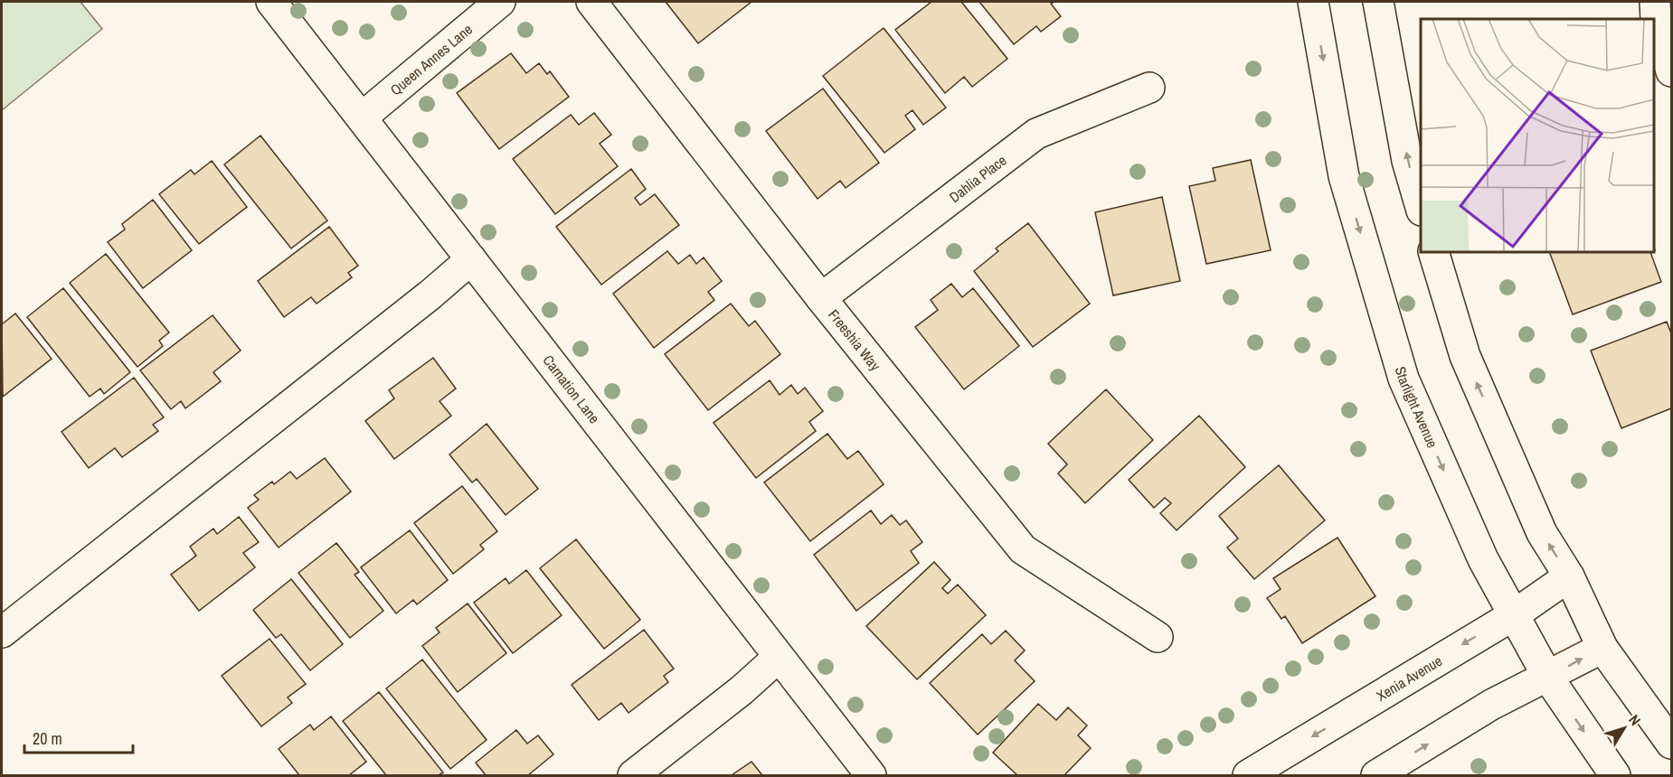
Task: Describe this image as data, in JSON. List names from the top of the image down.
{
  "streets": {
    "street": [
      "Queen Annes Lane",
      "Dahlia Place",
      "Freeshia Way",
      "Carnation Lane",
      "Starlight Avenue",
      "Xenia Avenue"
    ]
  },
  "crossings": [
    ["Queen Annes Lane", "Carnation Lane"],
    ["Dahlia Place", "Freeshia Way"],
    ["Starlight Avenue", "Xenia Avenue"]
  ],
  "scale_bar": "20 m",
  "north": "top right"
}
